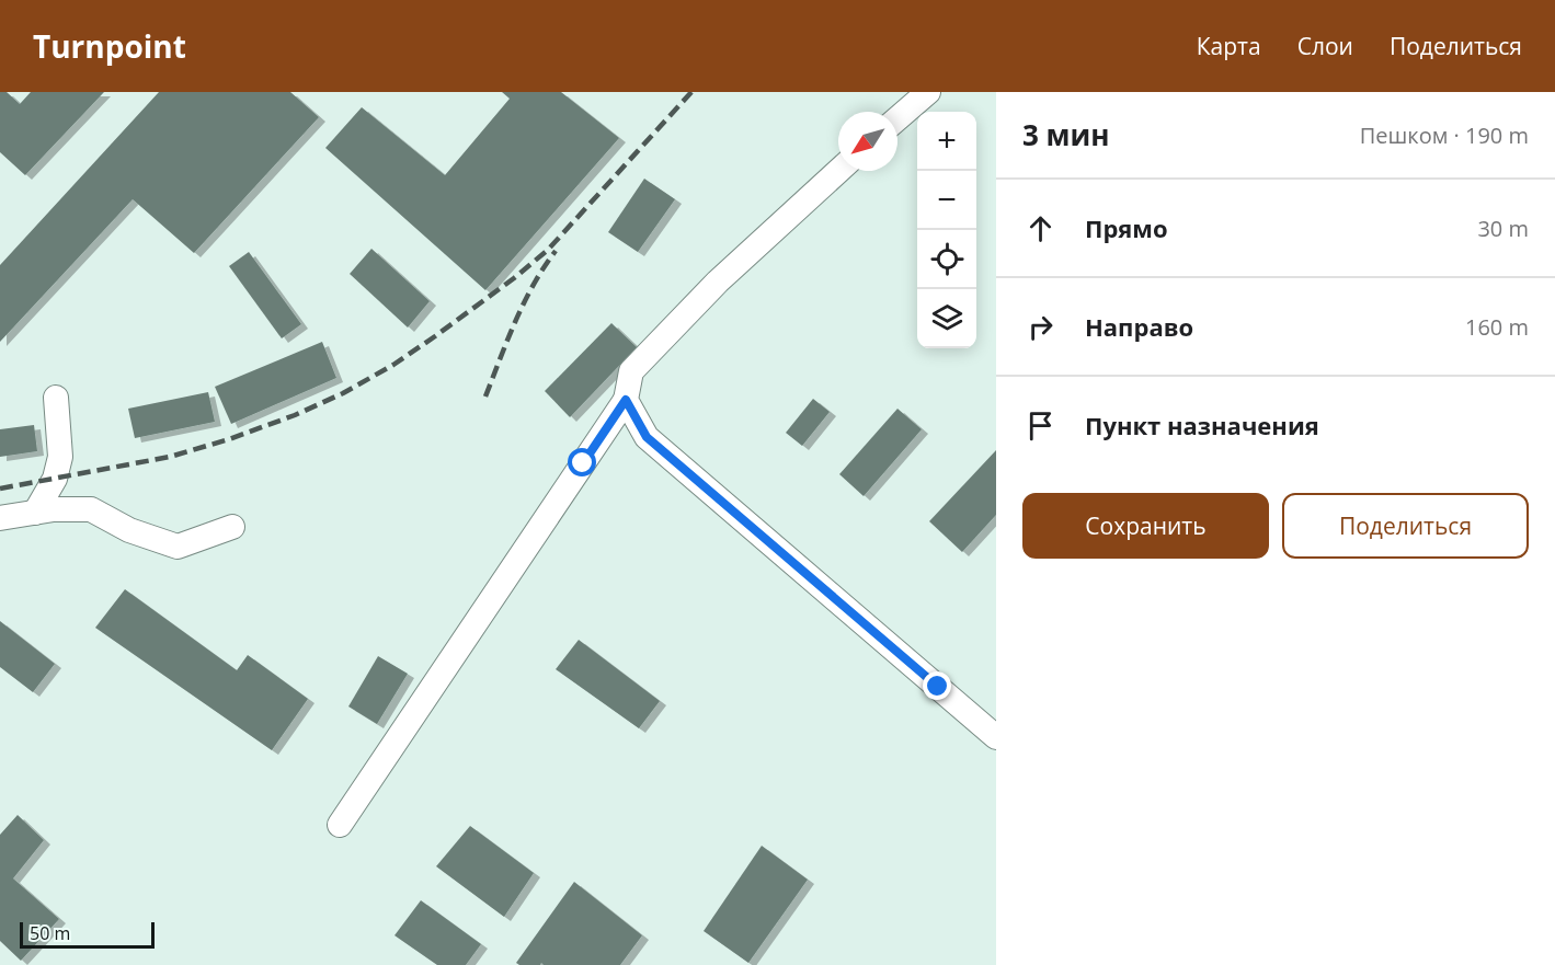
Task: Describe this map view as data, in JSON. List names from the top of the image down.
{
  "scale_bar": "50 m",
  "north": "bottom left",
  "page": {
    "header": "Turnpoint",
    "nav": ["Карта", "Слои", "Поделиться"],
    "heading": ["3 мин", "Пешком · 190 m"],
    "map_buttons": ["+", "−"],
    "list": [
      ["Прямо", "30 m"],
      ["Направо", "160 m"],
      "Пункт назначения"
    ],
    "buttons": ["Сохранить", "Поделиться"],
    "scale": "50 m"
  }
}
